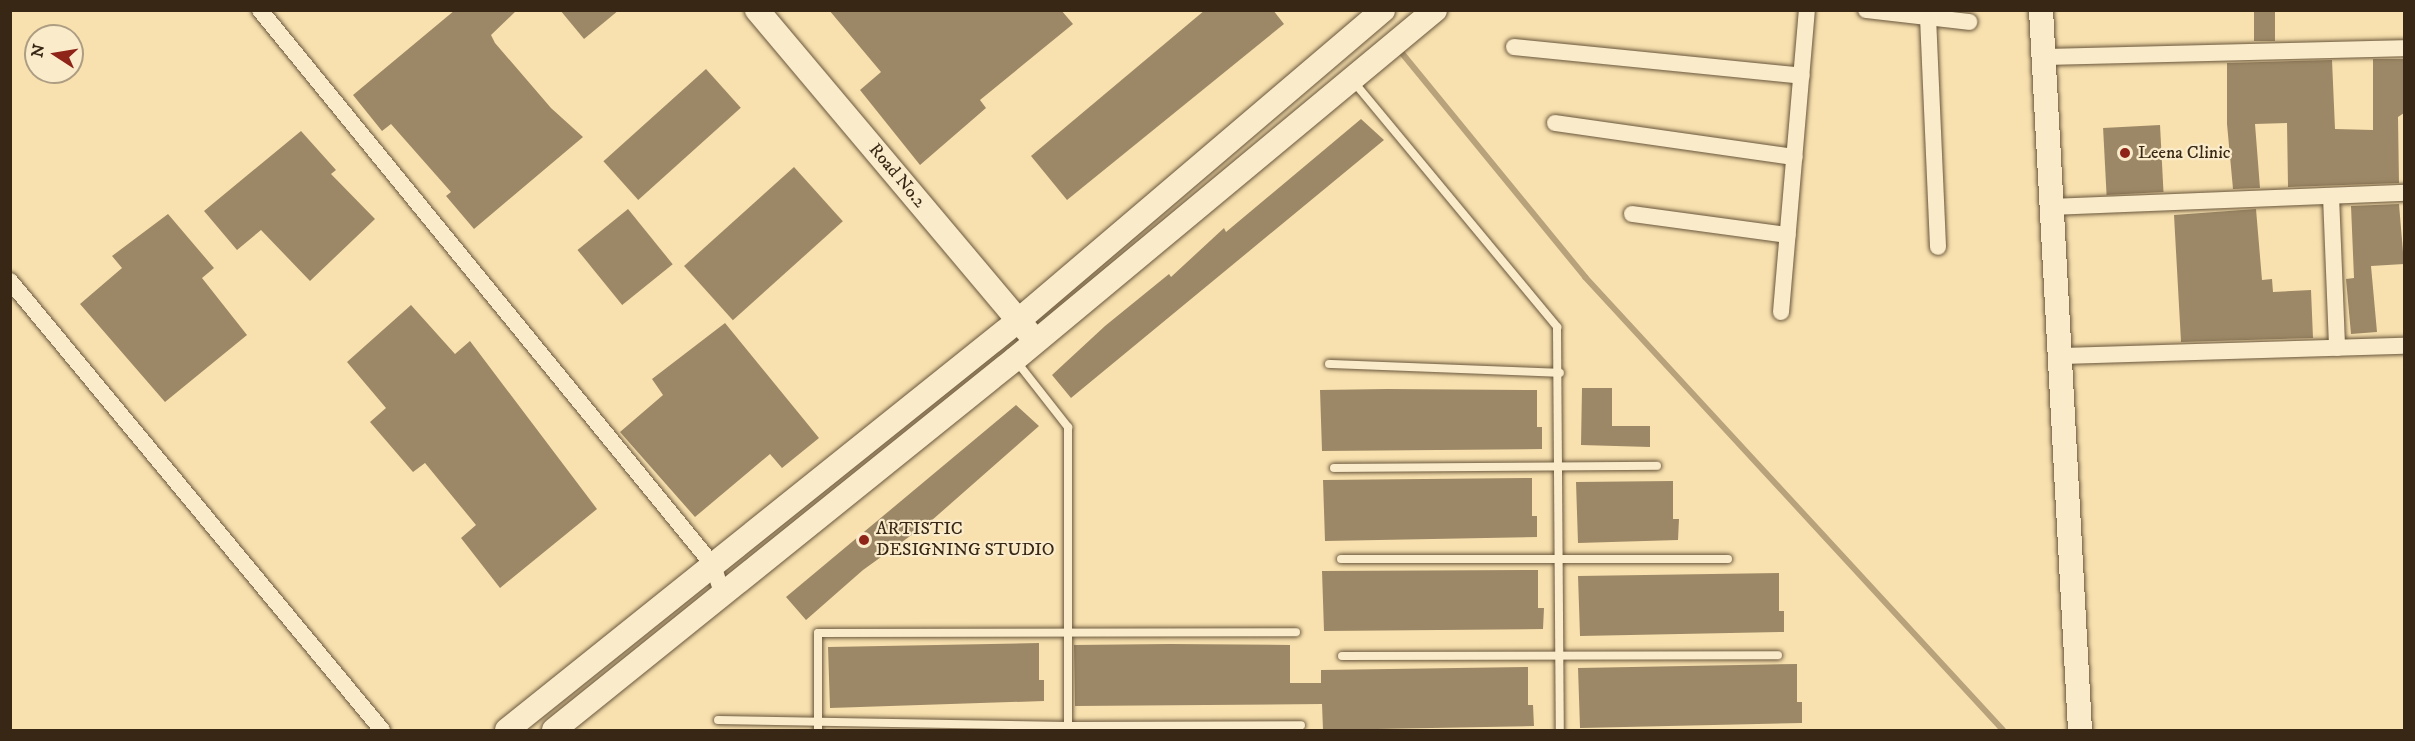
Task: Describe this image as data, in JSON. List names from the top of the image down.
{
  "streets": {
    "main road": ["Road No.2"]
  },
  "places": ["Leena Clinic", "ARTISTIC DESIGNING STUDIO"],
  "north": "left"
}
